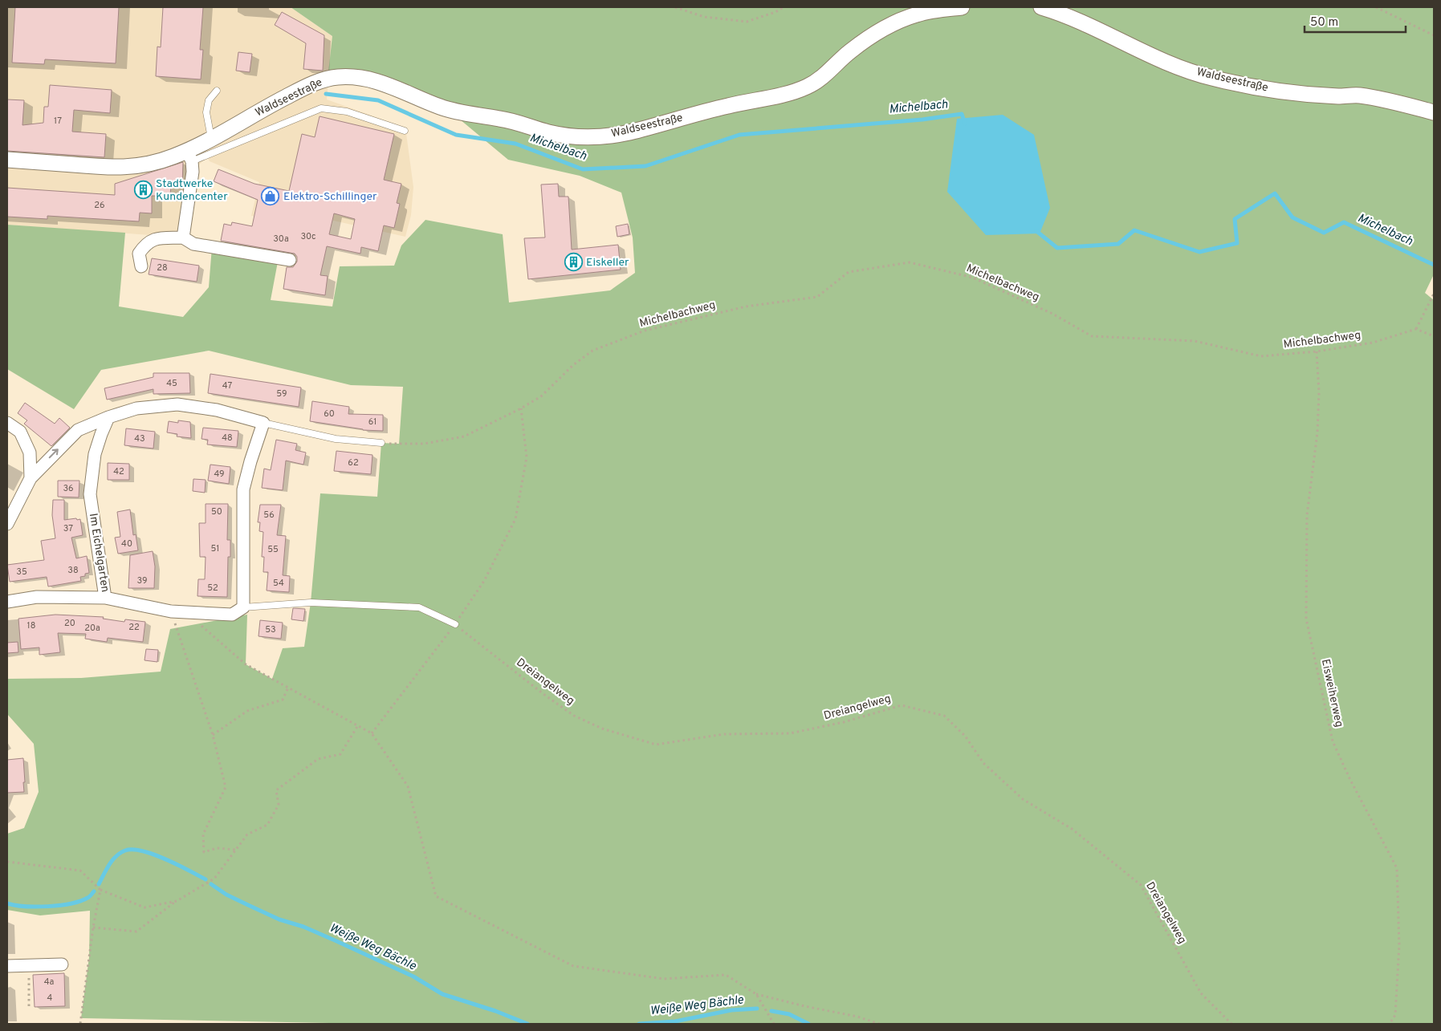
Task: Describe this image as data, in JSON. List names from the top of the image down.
{
  "streets": {
    "street": ["Waldseestraße", "Im Eichelgarten"],
    "path": ["Michelbachweg", "Dreiangelweg", "Eisweiherweg"]
  },
  "crossings": [
    ["Michelbachweg", "Eisweiherweg"],
    ["Im Eichelgarten", "Dreiangelweg"]
  ],
  "water": ["Michelbach", "Weiße Weg Bächle"],
  "places": {
    "building": ["Stadtwerke Kundencenter", "Eiskeller"],
    "shop": ["Elektro-Schillinger"]
  },
  "house_numbers": [
    "17",
    "26",
    "30c",
    "30a",
    "28",
    "45",
    "47",
    "59",
    "60",
    "61",
    "48",
    "43",
    "62",
    "42",
    "49",
    "36",
    "50",
    "56",
    "37",
    "40",
    "51",
    "55",
    "38",
    "35",
    "39",
    "54",
    "52",
    "20",
    "18",
    "22",
    "20a",
    "53",
    "4a",
    "4"
  ],
  "scale_bar": "50 m"
}
